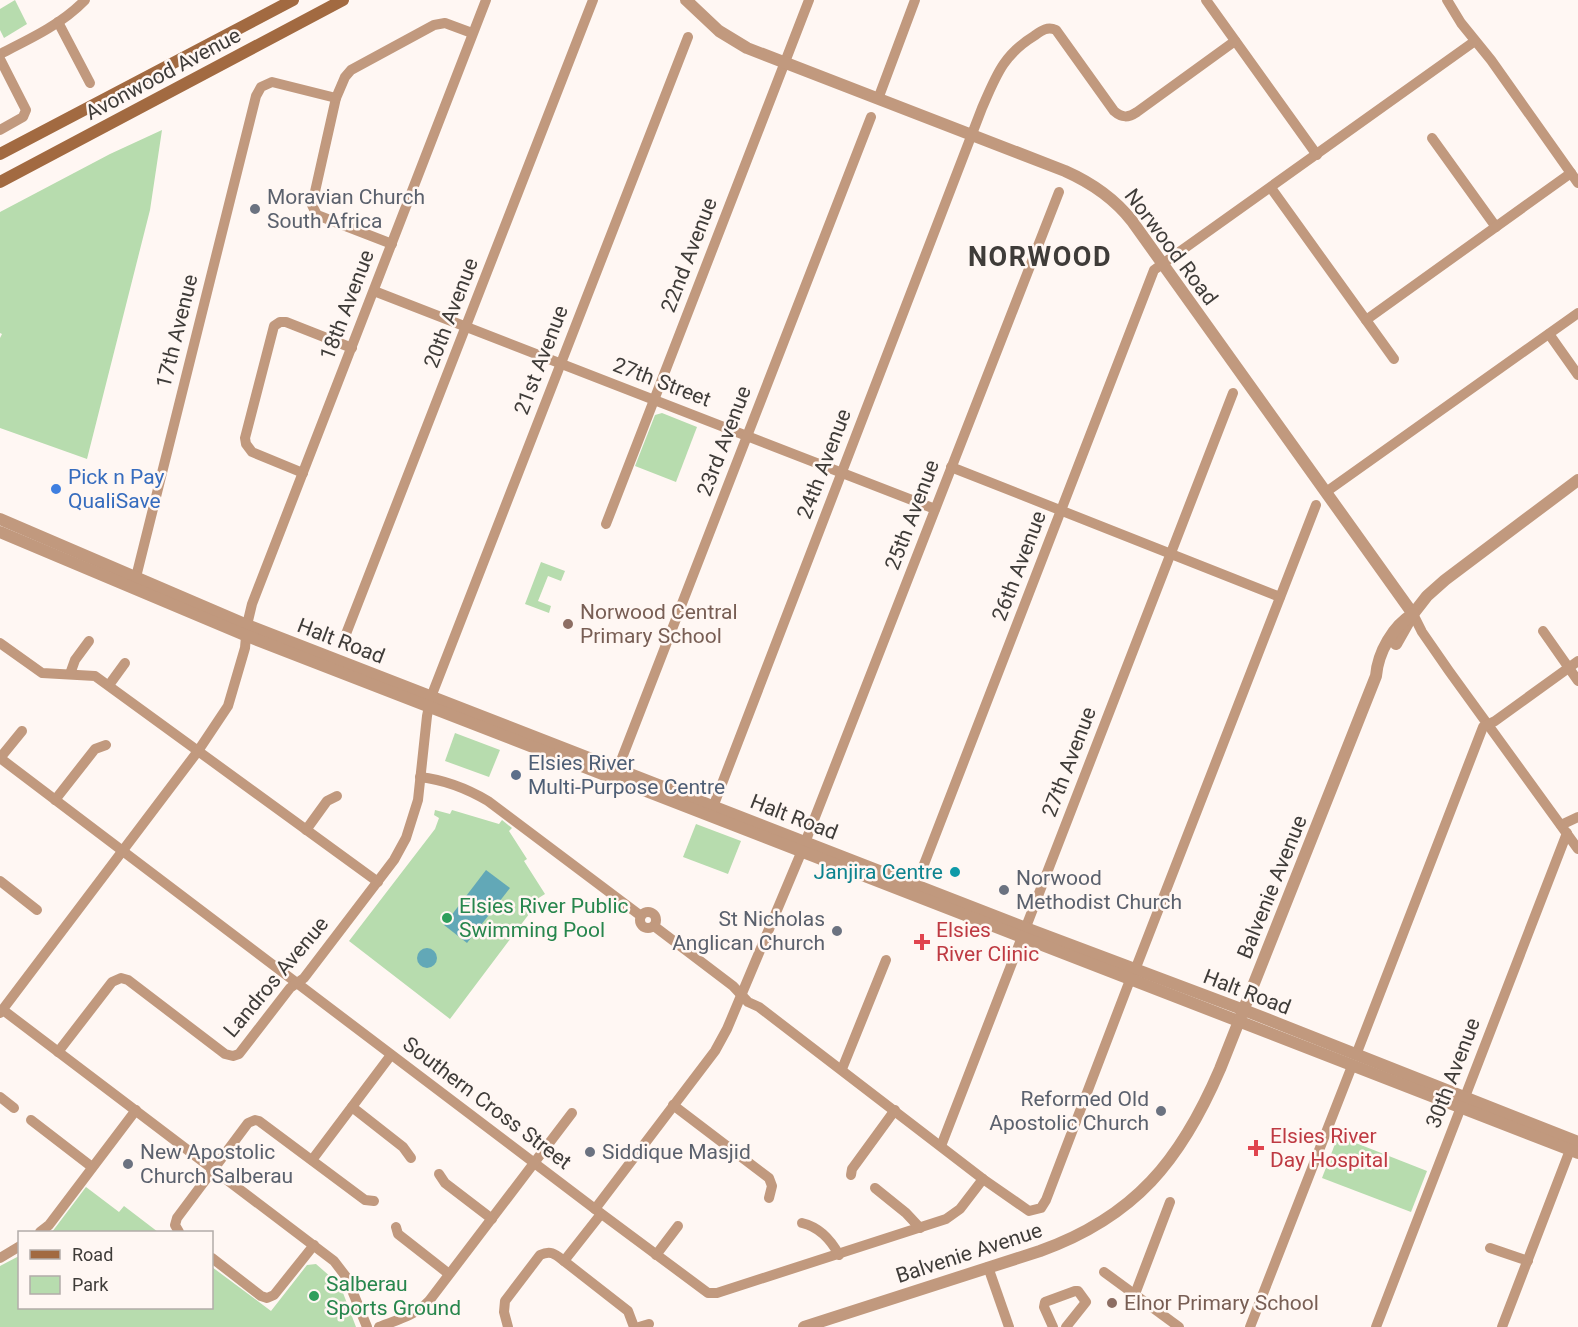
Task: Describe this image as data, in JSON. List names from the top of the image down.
{
  "streets": {
    "main road": ["Avonwood Avenue"],
    "street": [
      "Norwood Road",
      "22nd Avenue",
      "18th Avenue",
      "20th Avenue",
      "17th Avenue",
      "21st Avenue",
      "27th Street",
      "23rd Avenue",
      "24th Avenue",
      "25th Avenue",
      "26th Avenue",
      "Halt Road",
      "27th Avenue",
      "Balvenie Avenue",
      "Landros Avenue",
      "30th Avenue",
      "Southern Cross Street"
    ]
  },
  "crossings": [
    ["Norwood Road", "22nd Avenue"],
    ["Norwood Road", "24th Avenue"],
    ["Norwood Road", "26th Avenue"],
    ["Norwood Road", "Balvenie Avenue"],
    ["22nd Avenue", "27th Street"],
    ["18th Avenue", "27th Street"],
    ["18th Avenue", "Halt Road"],
    ["18th Avenue", "Southern Cross Street"],
    ["20th Avenue", "27th Street"],
    ["17th Avenue", "Halt Road"],
    ["21st Avenue", "27th Street"],
    ["21st Avenue", "Halt Road"],
    ["21st Avenue", "Landros Avenue"],
    ["27th Street", "23rd Avenue"],
    ["27th Street", "24th Avenue"],
    ["27th Street", "25th Avenue"],
    ["23rd Avenue", "Halt Road"],
    ["24th Avenue", "Halt Road"],
    ["25th Avenue", "Halt Road"],
    ["25th Avenue", "Southern Cross Street"],
    ["26th Avenue", "Halt Road"],
    ["Halt Road", "27th Avenue"],
    ["Halt Road", "Balvenie Avenue"],
    ["Halt Road", "Landros Avenue"],
    ["Halt Road", "30th Avenue"],
    ["Landros Avenue", "Southern Cross Street"]
  ],
  "districts": ["NORWOOD"],
  "places": {
    "other": [
      "Moravian Church South Africa",
      "Pick n Pay QualiSave",
      "Norwood Central Primary School",
      "Elsies River Multi-Purpose Centre",
      "Janjira Centre",
      "Norwood Methodist Church",
      "Elsies River Public Swimming Pool",
      "St Nicholas Anglican Church",
      "Reformed Old Apostolic Church",
      "Siddique Masjid",
      "New Apostolic Church Salberau",
      "Salberau Sports Ground",
      "Elnor Primary School"
    ],
    "health": ["Elsies River Clinic", "Elsies River Day Hospital"]
  },
  "legend": ["Road", "Park"]
}
